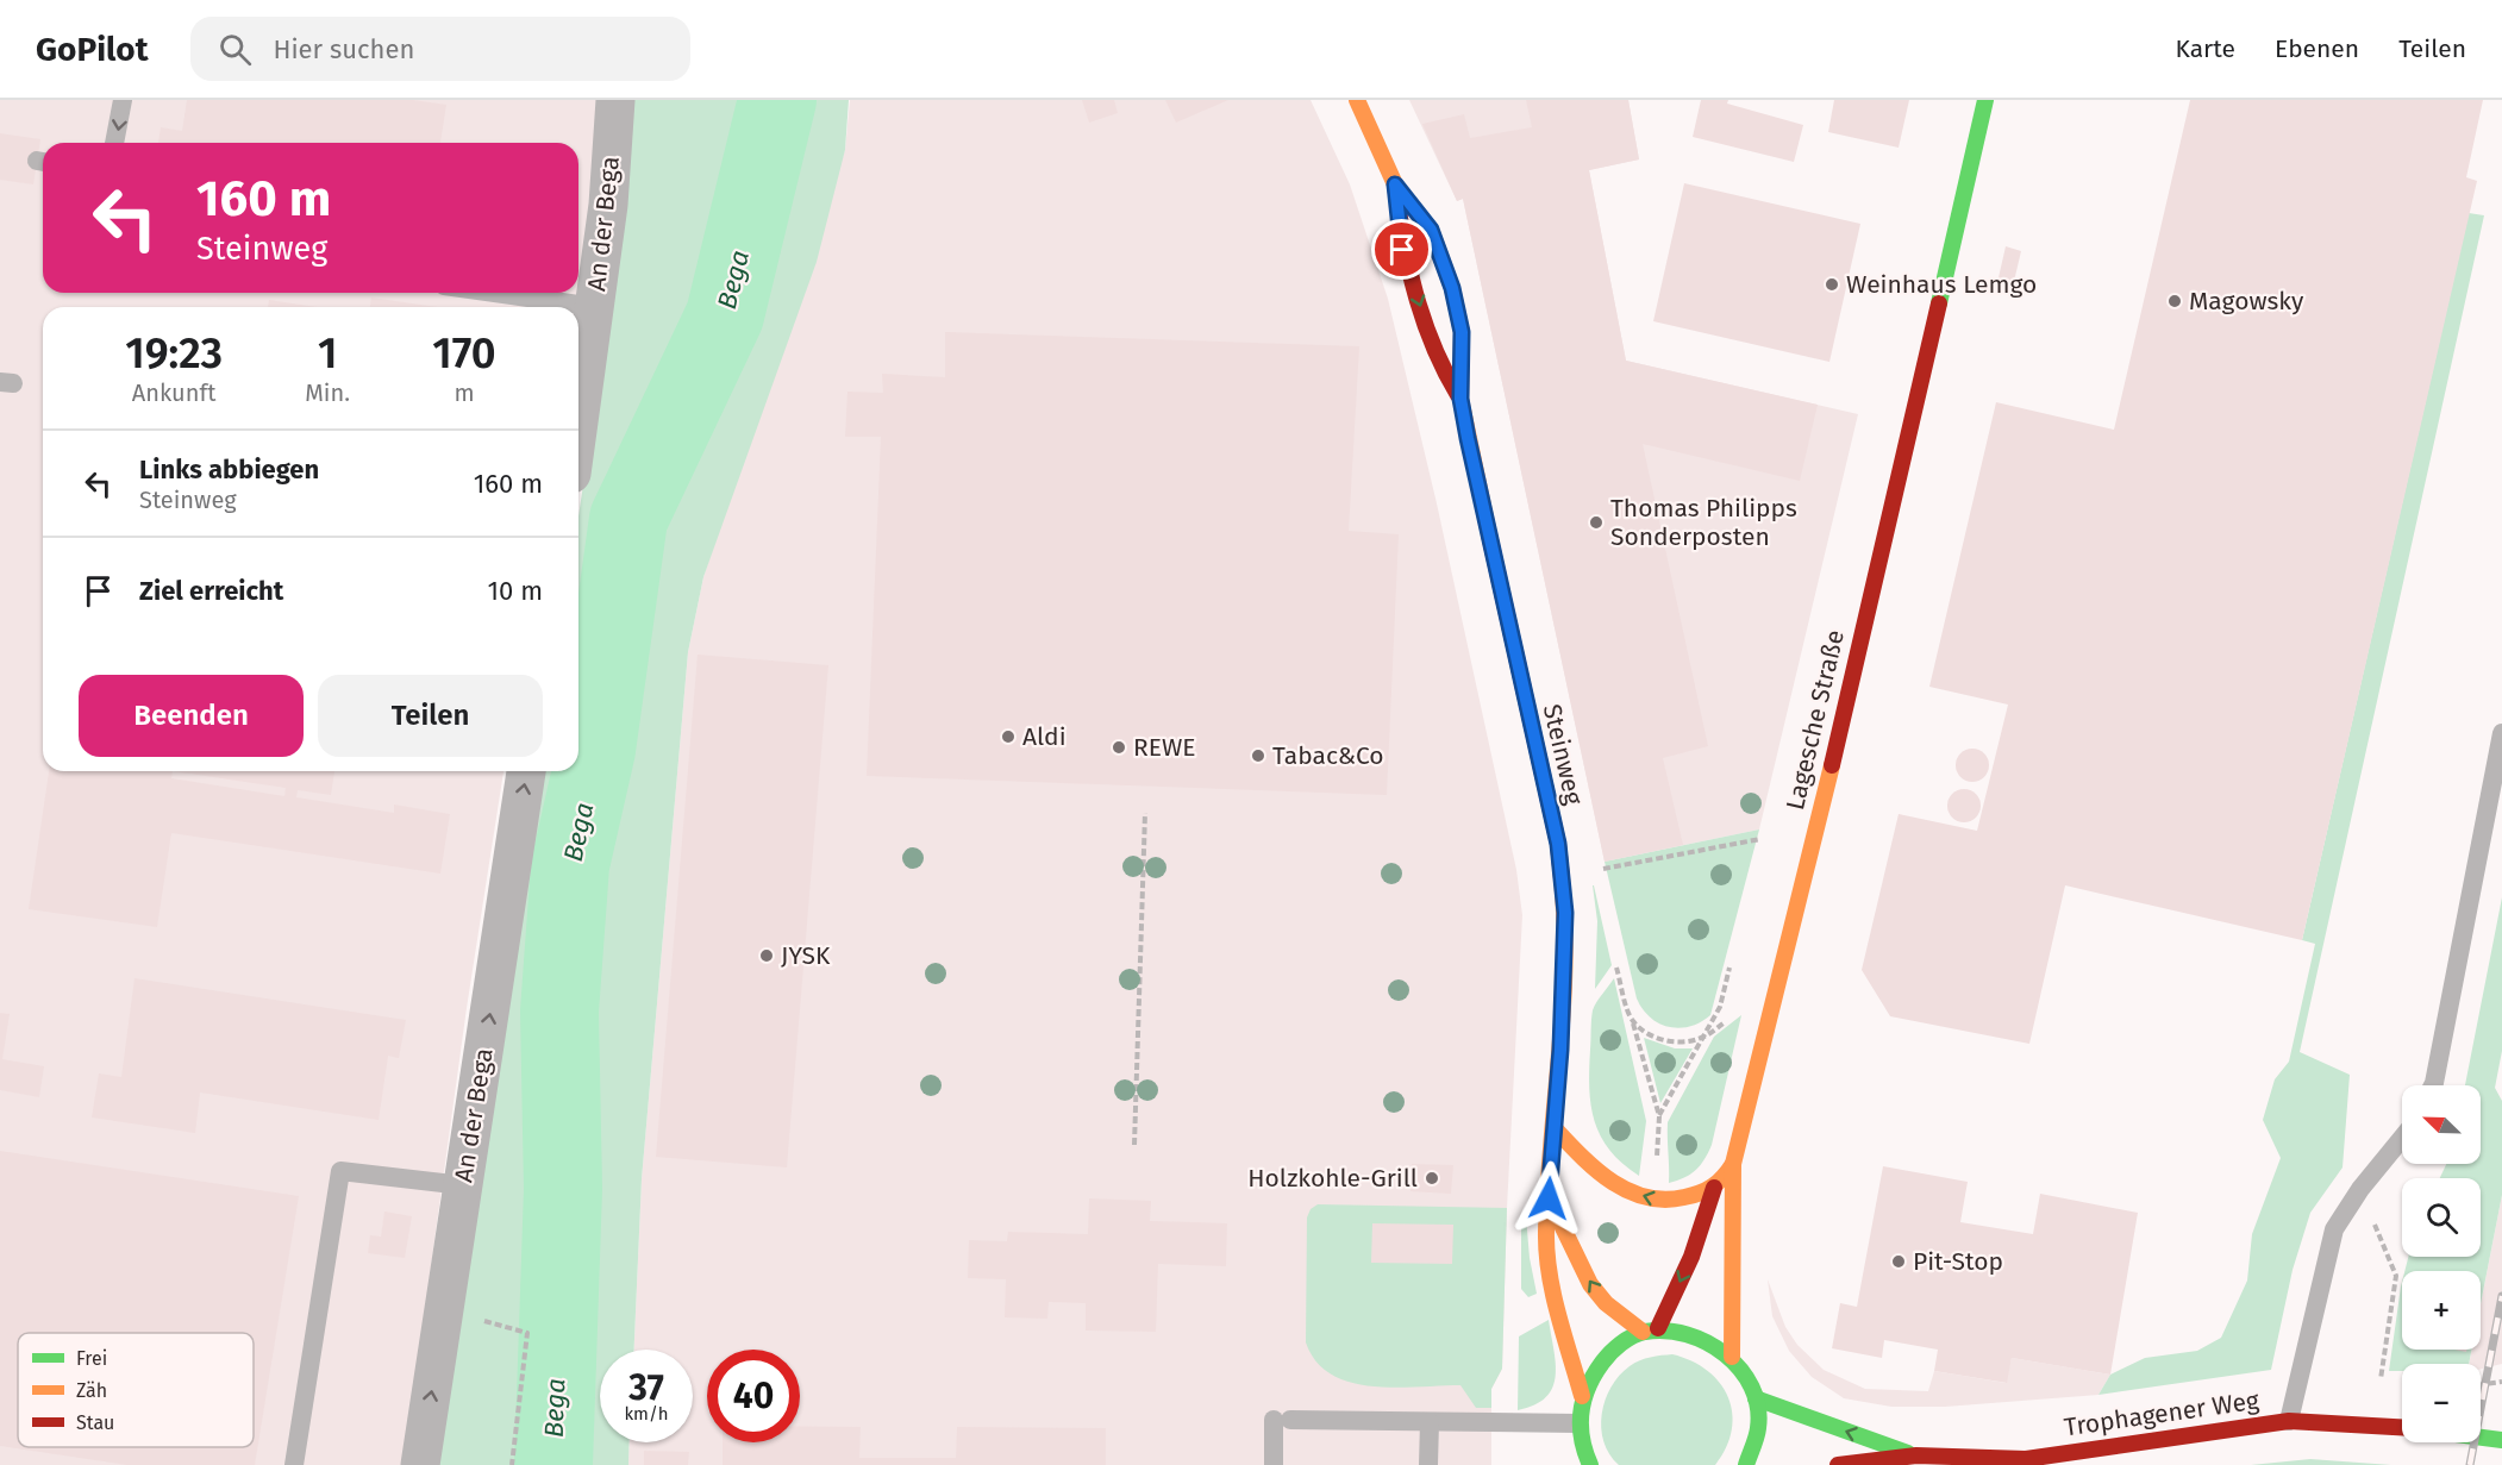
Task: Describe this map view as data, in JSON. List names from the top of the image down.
{
  "streets": {
    "street": [
      "An der Bega",
      "Lagesche Straße",
      "Steinweg",
      "Trophagener Weg"
    ]
  },
  "one_way": ["An der Bega"],
  "water": ["Bega"],
  "places": [
    "Weinhaus Lemgo",
    "Magowsky",
    "Thomas Philipps Sonderposten",
    "Aldi",
    "REWE",
    "Tabac&Co",
    "JYSK",
    "Holzkohle-Grill",
    "Pit-Stop"
  ],
  "legend": ["Frei", "Zäh", "Stau"],
  "north": "top left",
  "page": {
    "header": "GoPilot",
    "search": "Hier suchen",
    "nav": ["Karte", "Ebenen", "Teilen"],
    "turn": ["160 m", "Steinweg"],
    "eta": [
      "19:23",
      "Ankunft",
      "1",
      "Min.",
      "170",
      "m"
    ],
    "list": [
      {
        "name": "Links abbiegen",
        "note": "Steinweg",
        "value": "160 m"
      },
      {
        "name": "Ziel erreicht",
        "value": "10 m"
      }
    ],
    "buttons": ["Beenden", "Teilen"],
    "map_buttons": ["+", "−"],
    "speed": "37 km/h",
    "limit": "40"
  }
}
